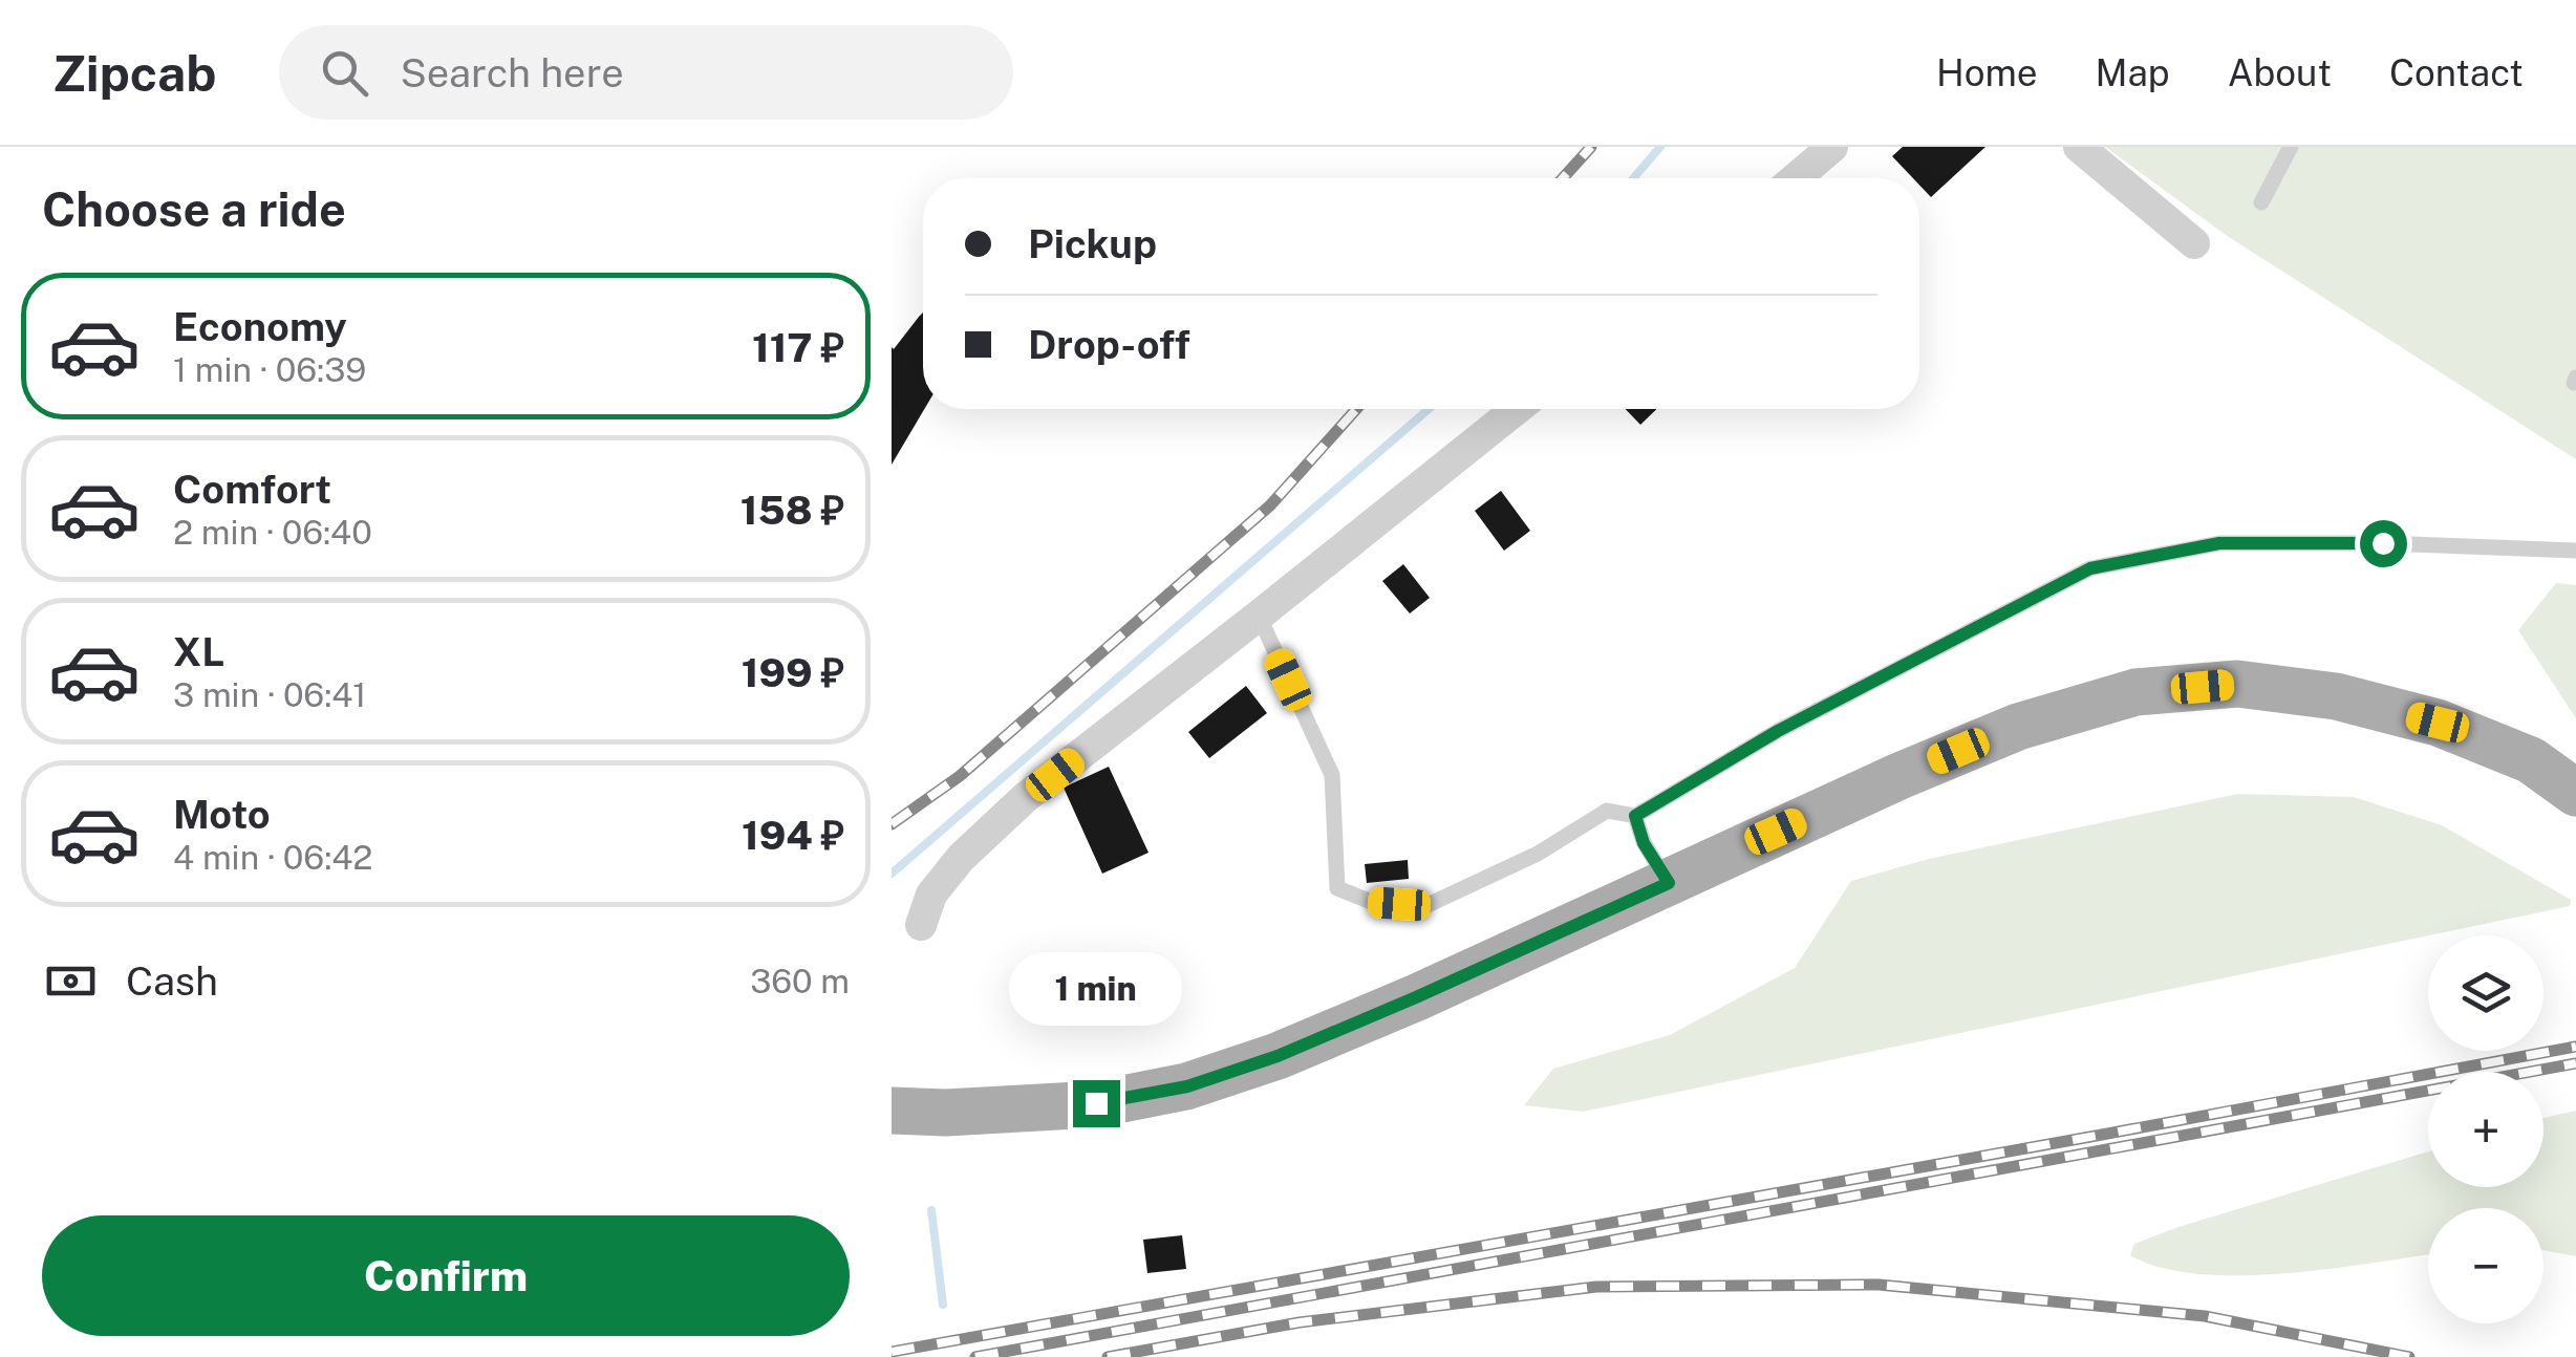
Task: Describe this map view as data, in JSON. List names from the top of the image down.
{
  "page": {
    "header": "Zipcab",
    "search": "Search here",
    "nav": [
      "Home",
      "Map",
      "About",
      "Contact"
    ],
    "heading": "Choose a ride",
    "banner": ["Pickup", "Drop-off"],
    "list": [
      {
        "name": "Economy",
        "note": "1 min · 06:39",
        "value": "117 ₽"
      },
      {
        "name": "Comfort",
        "note": "2 min · 06:40",
        "value": "158 ₽"
      },
      {
        "name": "XL",
        "note": "3 min · 06:41",
        "value": "199 ₽"
      },
      {
        "name": "Moto",
        "note": "4 min · 06:42",
        "value": "194 ₽"
      }
    ],
    "pay": ["Cash", "360 m"],
    "map_buttons": ["+", "−"],
    "bubble": "1 min",
    "buttons": "Confirm"
  }
}
